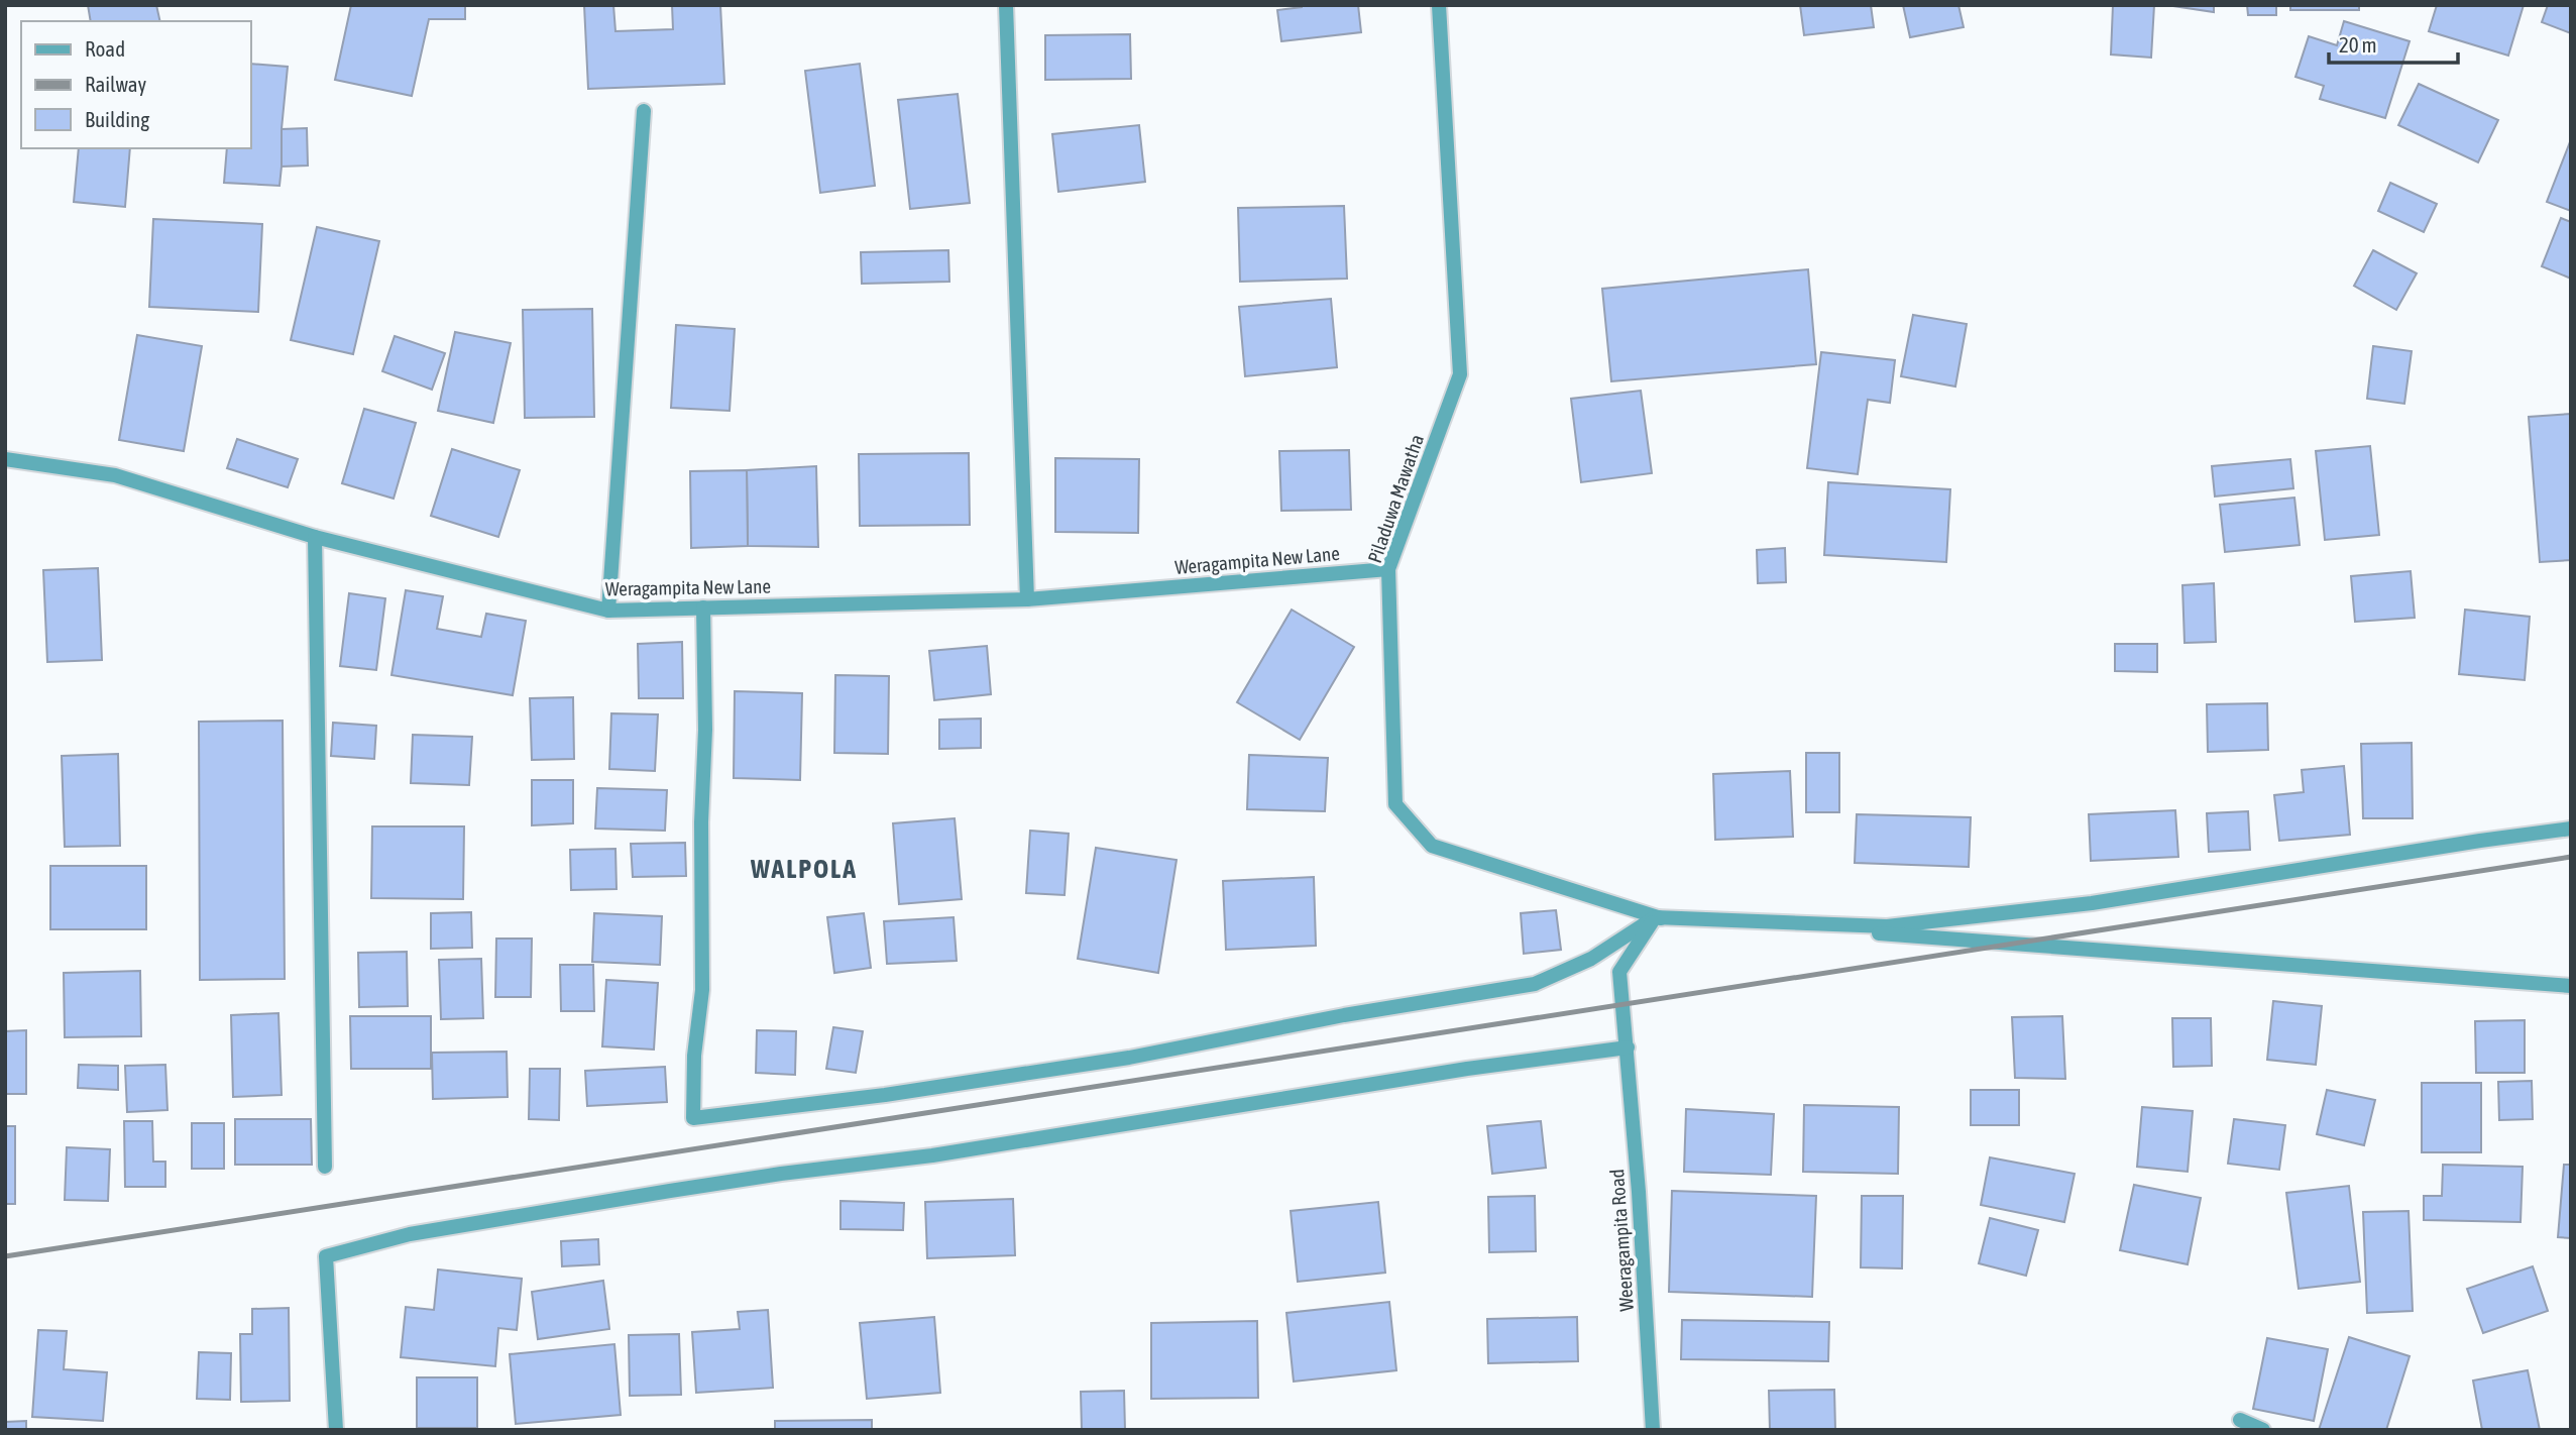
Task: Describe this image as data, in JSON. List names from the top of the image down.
{
  "streets": {
    "street": ["Piladuwa Mawatha", "Weragampita New Lane", "Weeragampita Road"]
  },
  "crossings": [
    ["Piladuwa Mawatha", "Weragampita New Lane"],
    ["Piladuwa Mawatha", "Weeragampita Road"]
  ],
  "districts": ["WALPOLA"],
  "legend": ["Road", "Railway", "Building"],
  "scale_bar": "20 m"
}
